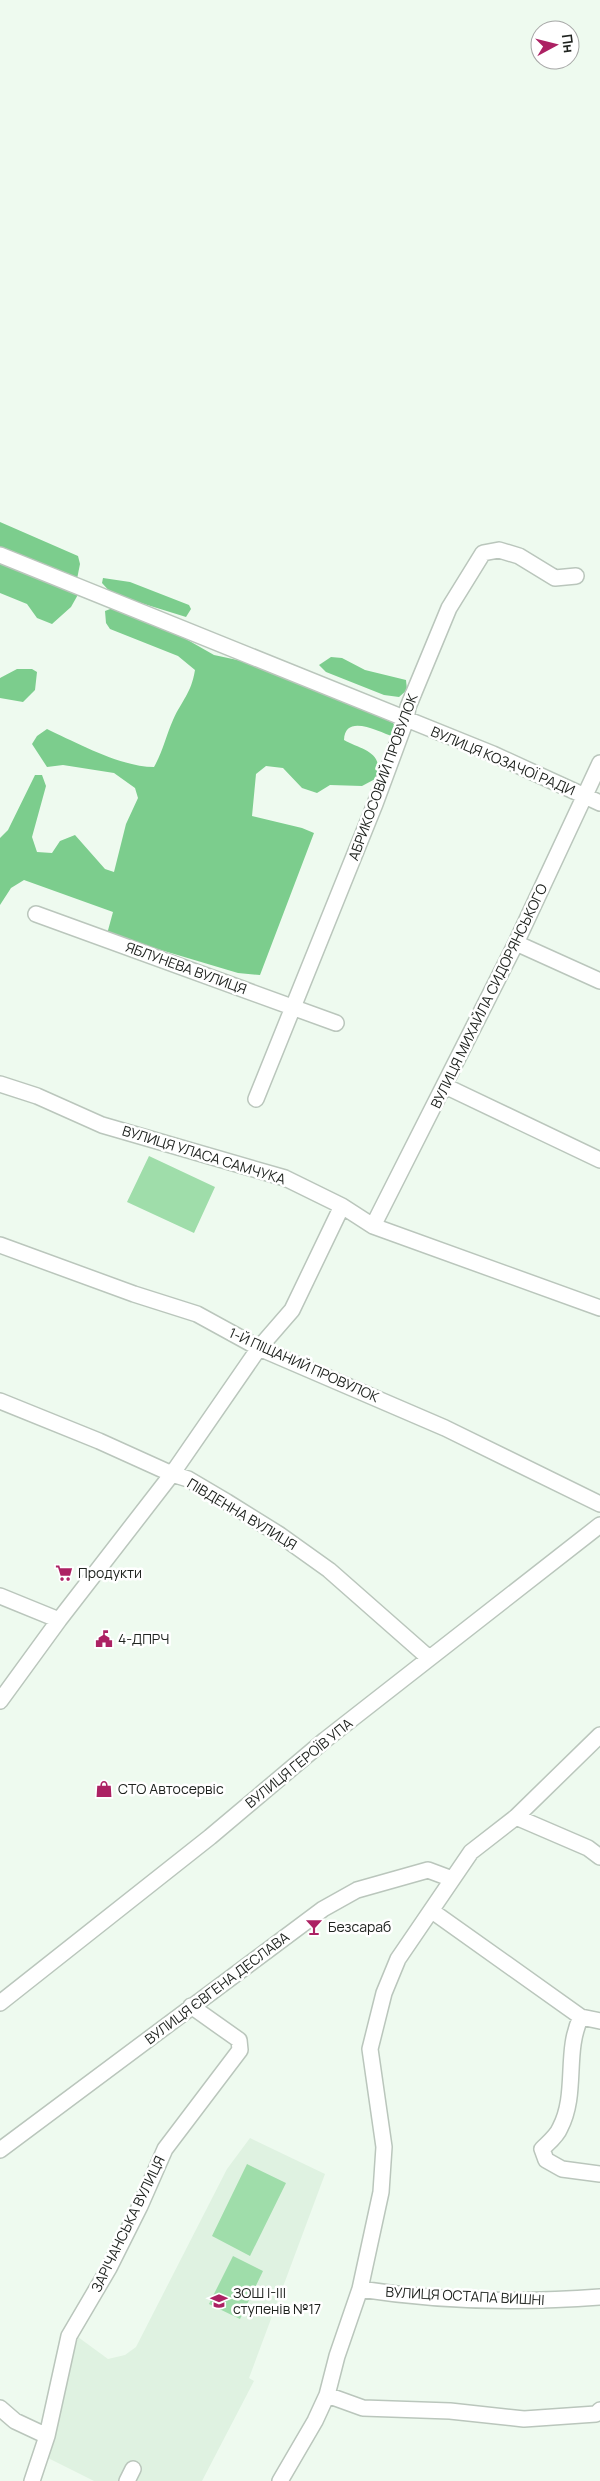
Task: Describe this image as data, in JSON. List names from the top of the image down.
{
  "streets": {
    "street": [
      "ВУЛИЦЯ КОЗАЧОЇ РАДИ",
      "АБРИКОСОВИЙ ПРОВУЛОК",
      "ЯБЛУНЕВА ВУЛИЦЯ",
      "ВУЛИЦЯ МИХАЙЛА СИДОРЯНСЬКОГО",
      "ВУЛИЦЯ УЛАСА САМЧУКА",
      "1-Й ПІЩАНИЙ ПРОВУЛОК",
      "ПІВДЕННА ВУЛИЦЯ",
      "ВУЛИЦЯ ГЕРОЇВ УПА",
      "ВУЛИЦЯ ЄВГЕНА ДЕСЛАВА",
      "ЗАРІЧАНСЬКА ВУЛИЦЯ",
      "ВУЛИЦЯ ОСТАПА ВИШНІ"
    ]
  },
  "crossings": [
    ["ВУЛИЦЯ КОЗАЧОЇ РАДИ", "АБРИКОСОВИЙ ПРОВУЛОК"],
    ["ВУЛИЦЯ КОЗАЧОЇ РАДИ", "ВУЛИЦЯ МИХАЙЛА СИДОРЯНСЬКОГО"],
    ["АБРИКОСОВИЙ ПРОВУЛОК", "ЯБЛУНЕВА ВУЛИЦЯ"],
    ["ВУЛИЦЯ МИХАЙЛА СИДОРЯНСЬКОГО", "ВУЛИЦЯ УЛАСА САМЧУКА"],
    ["ПІВДЕННА ВУЛИЦЯ", "ВУЛИЦЯ ГЕРОЇВ УПА"],
    ["ВУЛИЦЯ ЄВГЕНА ДЕСЛАВА", "ЗАРІЧАНСЬКА ВУЛИЦЯ"]
  ],
  "places": {
    "supermarket": ["Продукти"],
    "public building": ["4-ДПРЧ"],
    "shop": ["СТО Автосервіс"],
    "bar": ["Безсараб"],
    "school or university": ["ЗОШ І-ІІІ ступенів №17"]
  },
  "north": "right"
}
